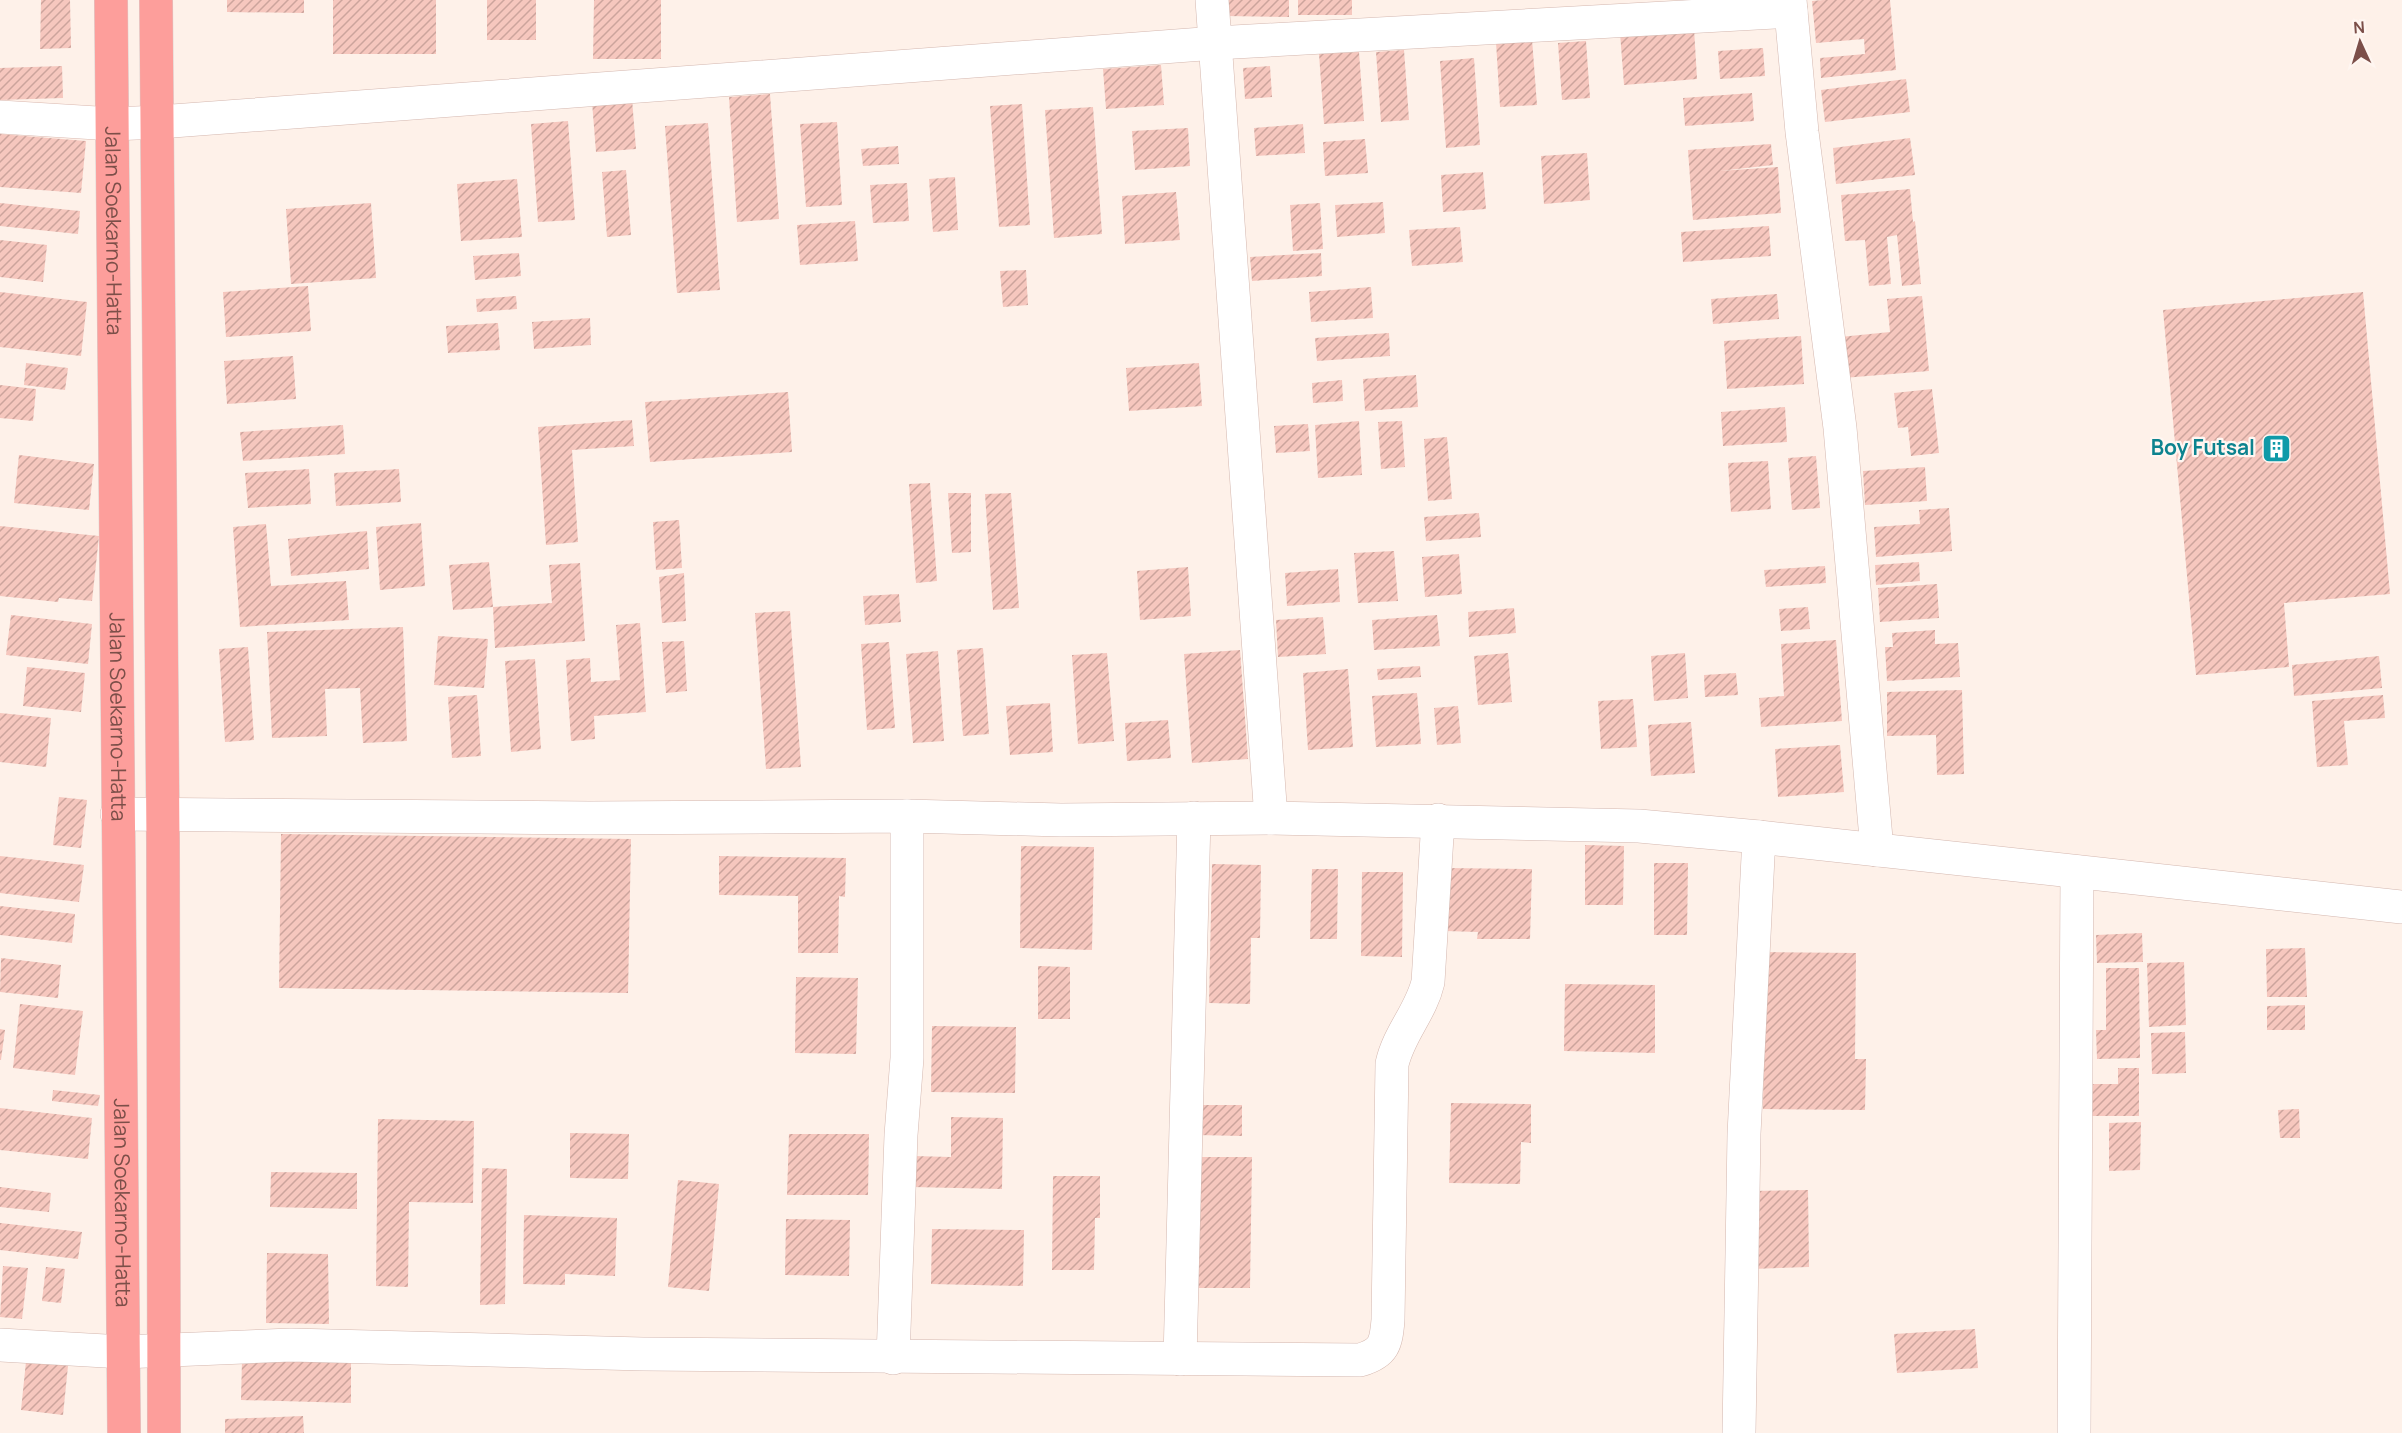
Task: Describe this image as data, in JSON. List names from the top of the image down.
{
  "streets": {
    "highway": ["Jalan Soekarno-Hatta"]
  },
  "places": {
    "building": ["Boy Futsal"]
  },
  "north": "top"
}
